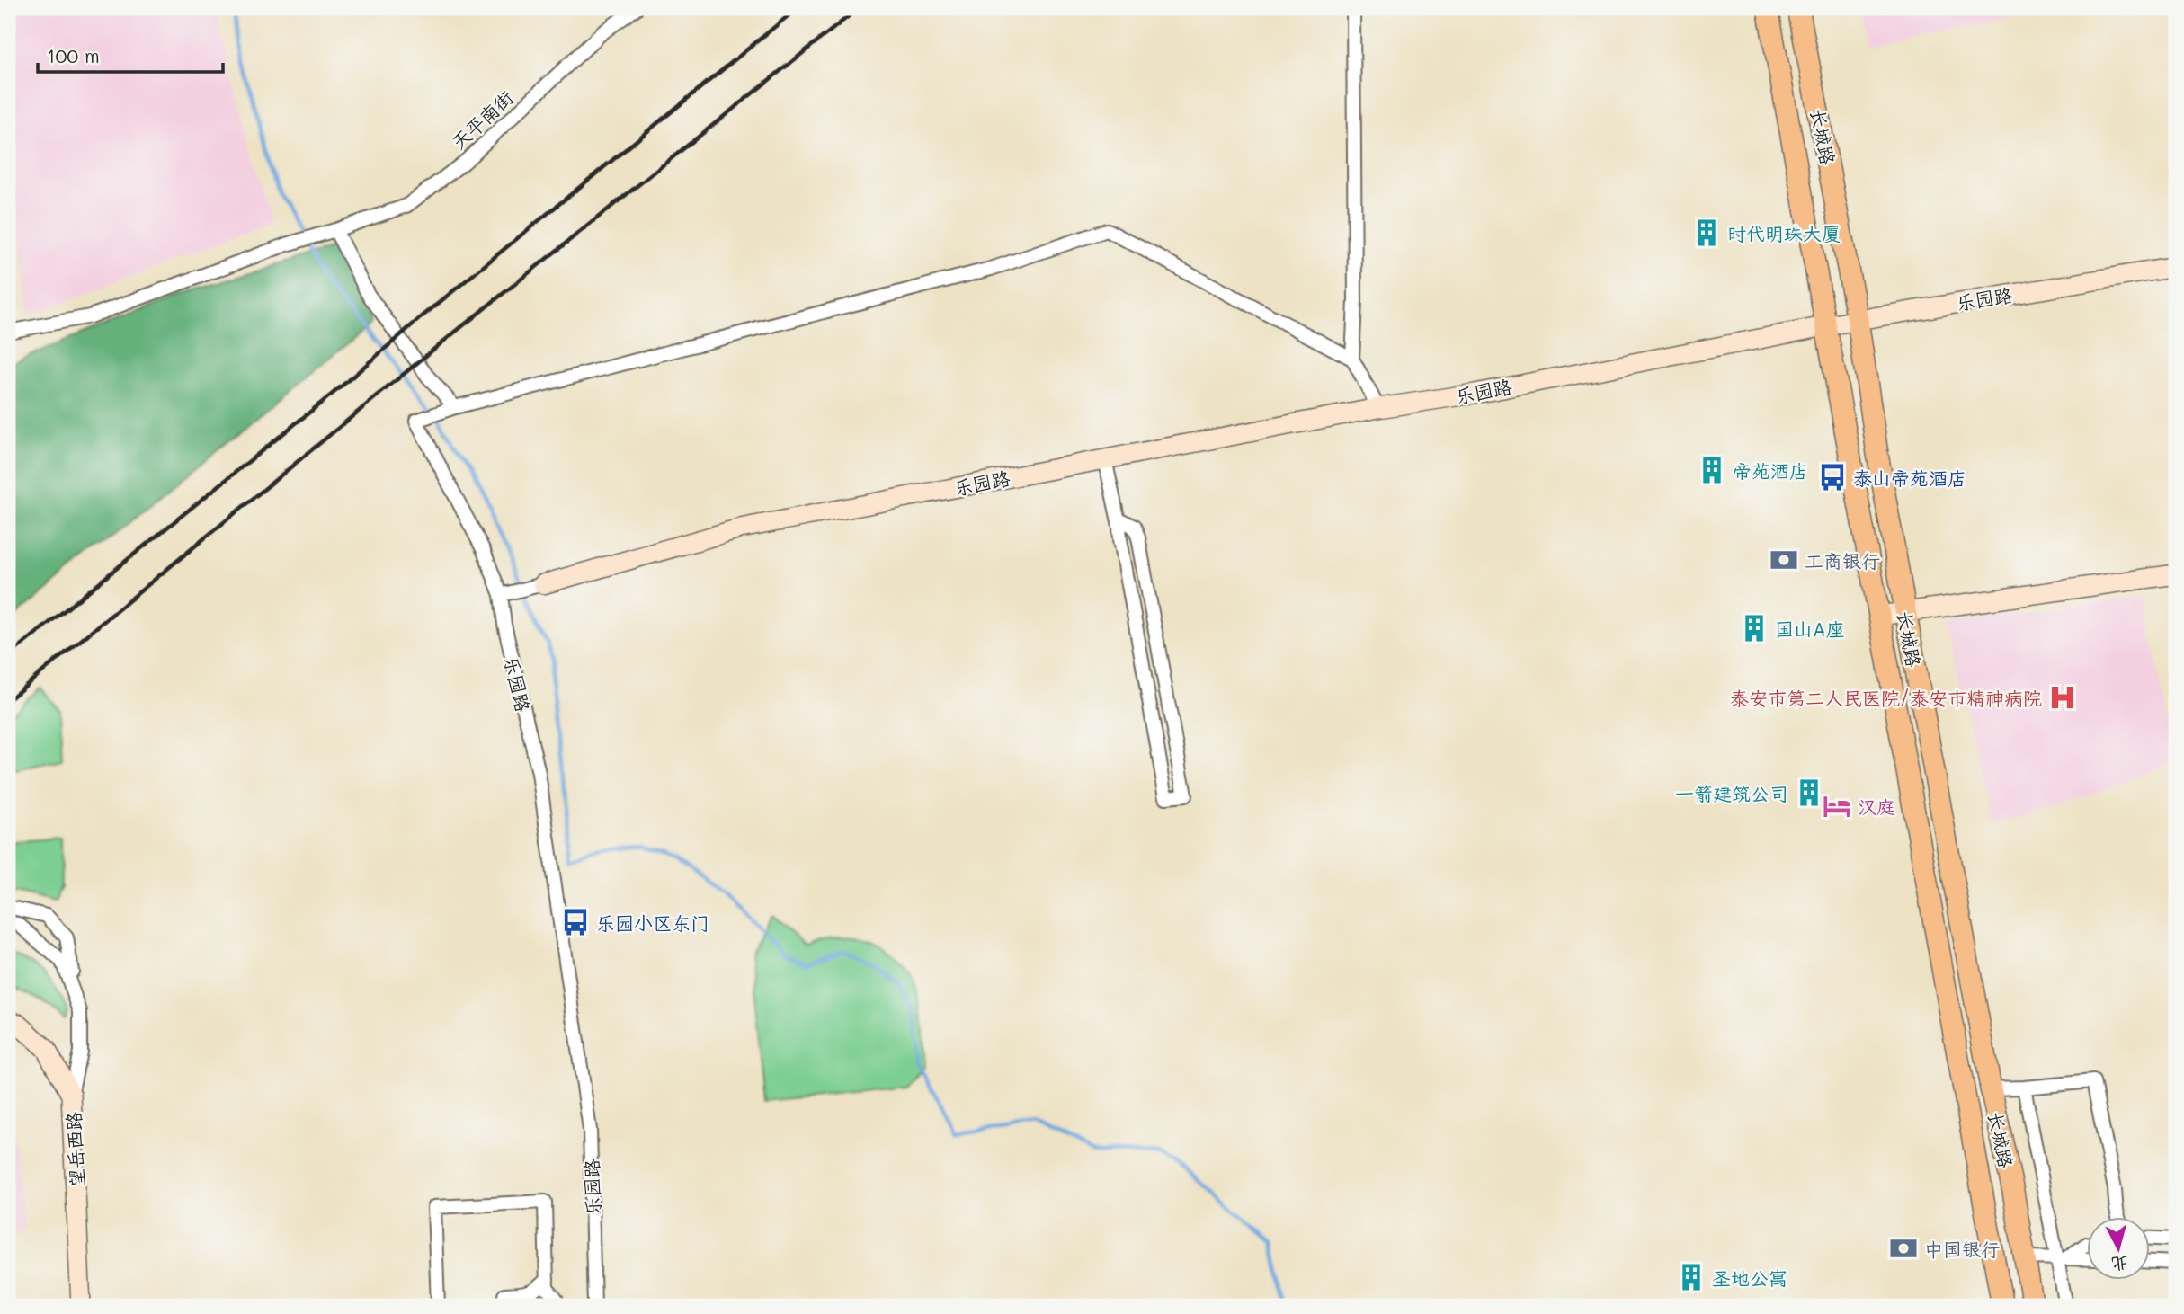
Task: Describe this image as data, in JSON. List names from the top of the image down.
{
  "streets": {
    "main road": ["长城路"],
    "street": ["天平南街", "乐园路", "望岳西路"]
  },
  "crossings": [
    ["长城路", "乐园路"]
  ],
  "places": {
    "building": [
      "时代明珠大厦",
      "帝苑酒店",
      "国山A座",
      "一箭建筑公司",
      "圣地公寓"
    ],
    "bus stop": ["泰山帝苑酒店", "乐园小区东门"],
    "bank": ["工商银行", "中国银行"],
    "hospital": ["泰安市第二人民医院/泰安市精神病院"],
    "hotel": ["汉庭"]
  },
  "scale_bar": "100 m",
  "north": "bottom"
}
